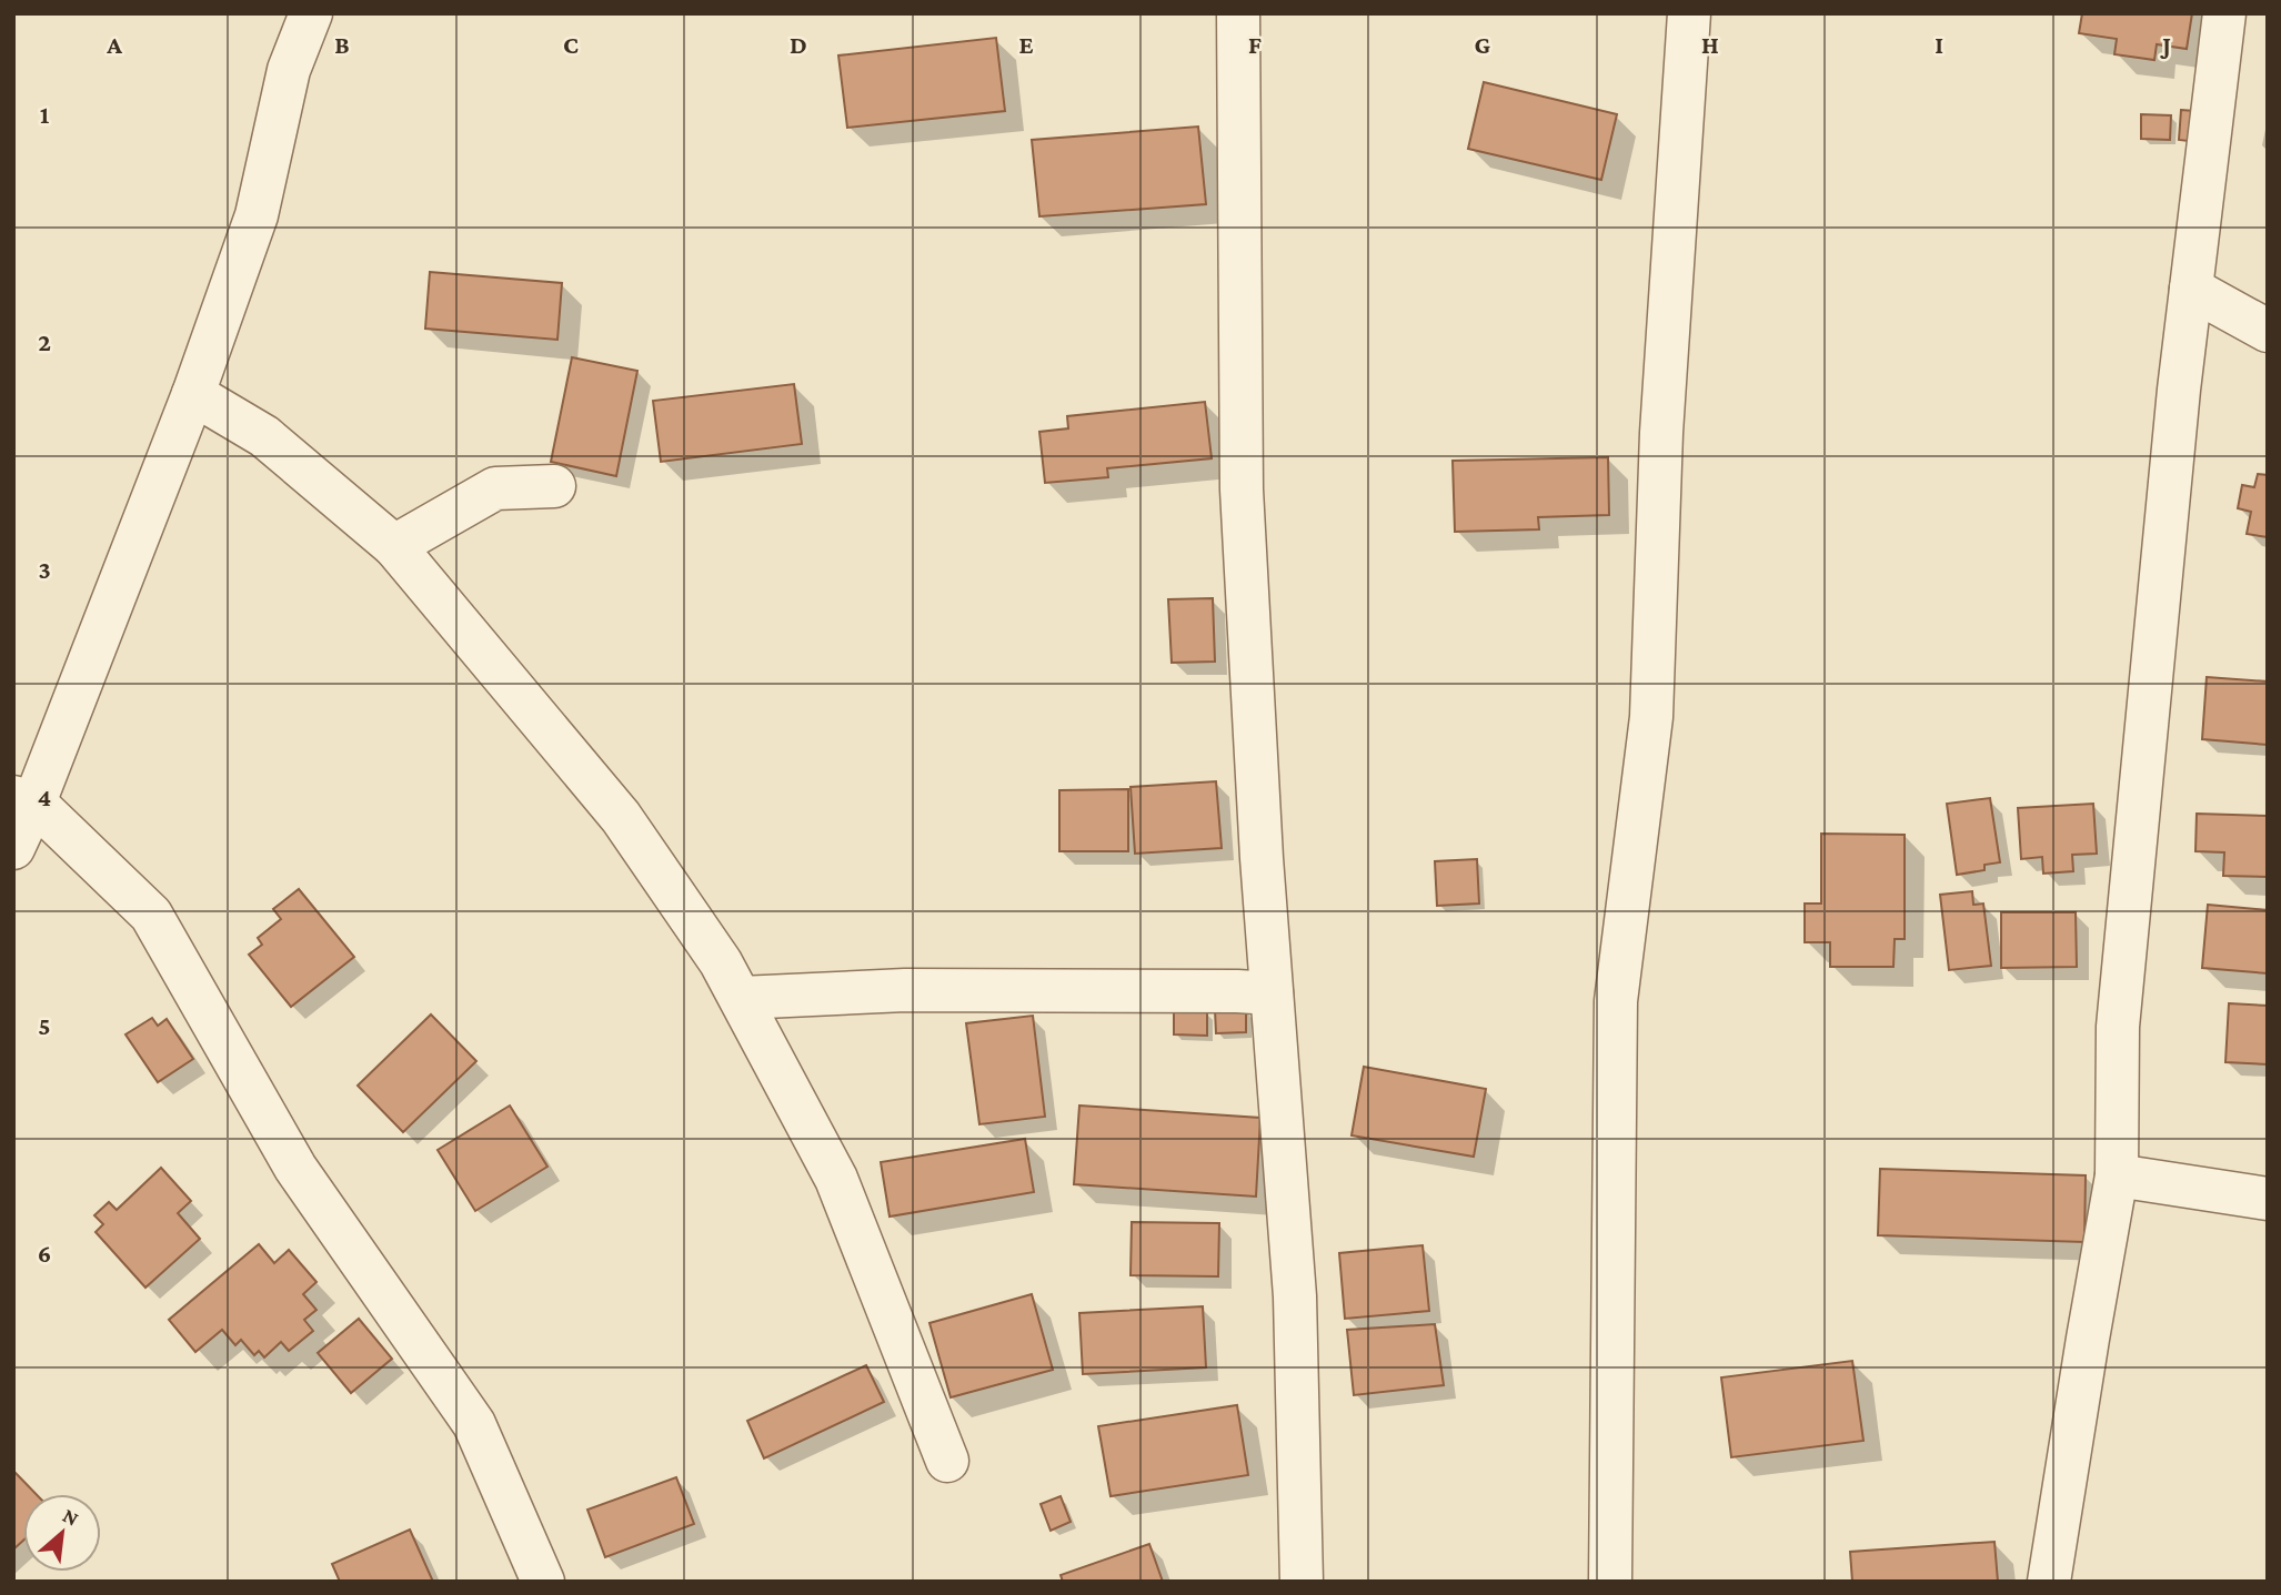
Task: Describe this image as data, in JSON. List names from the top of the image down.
{
  "north": "top right",
  "grid": {
    "columns": [
      "A",
      "B",
      "C",
      "D",
      "E",
      "F",
      "G",
      "H",
      "I",
      "J"
    ],
    "rows": [
      "1",
      "2",
      "3",
      "4",
      "5",
      "6"
    ]
  }
}
